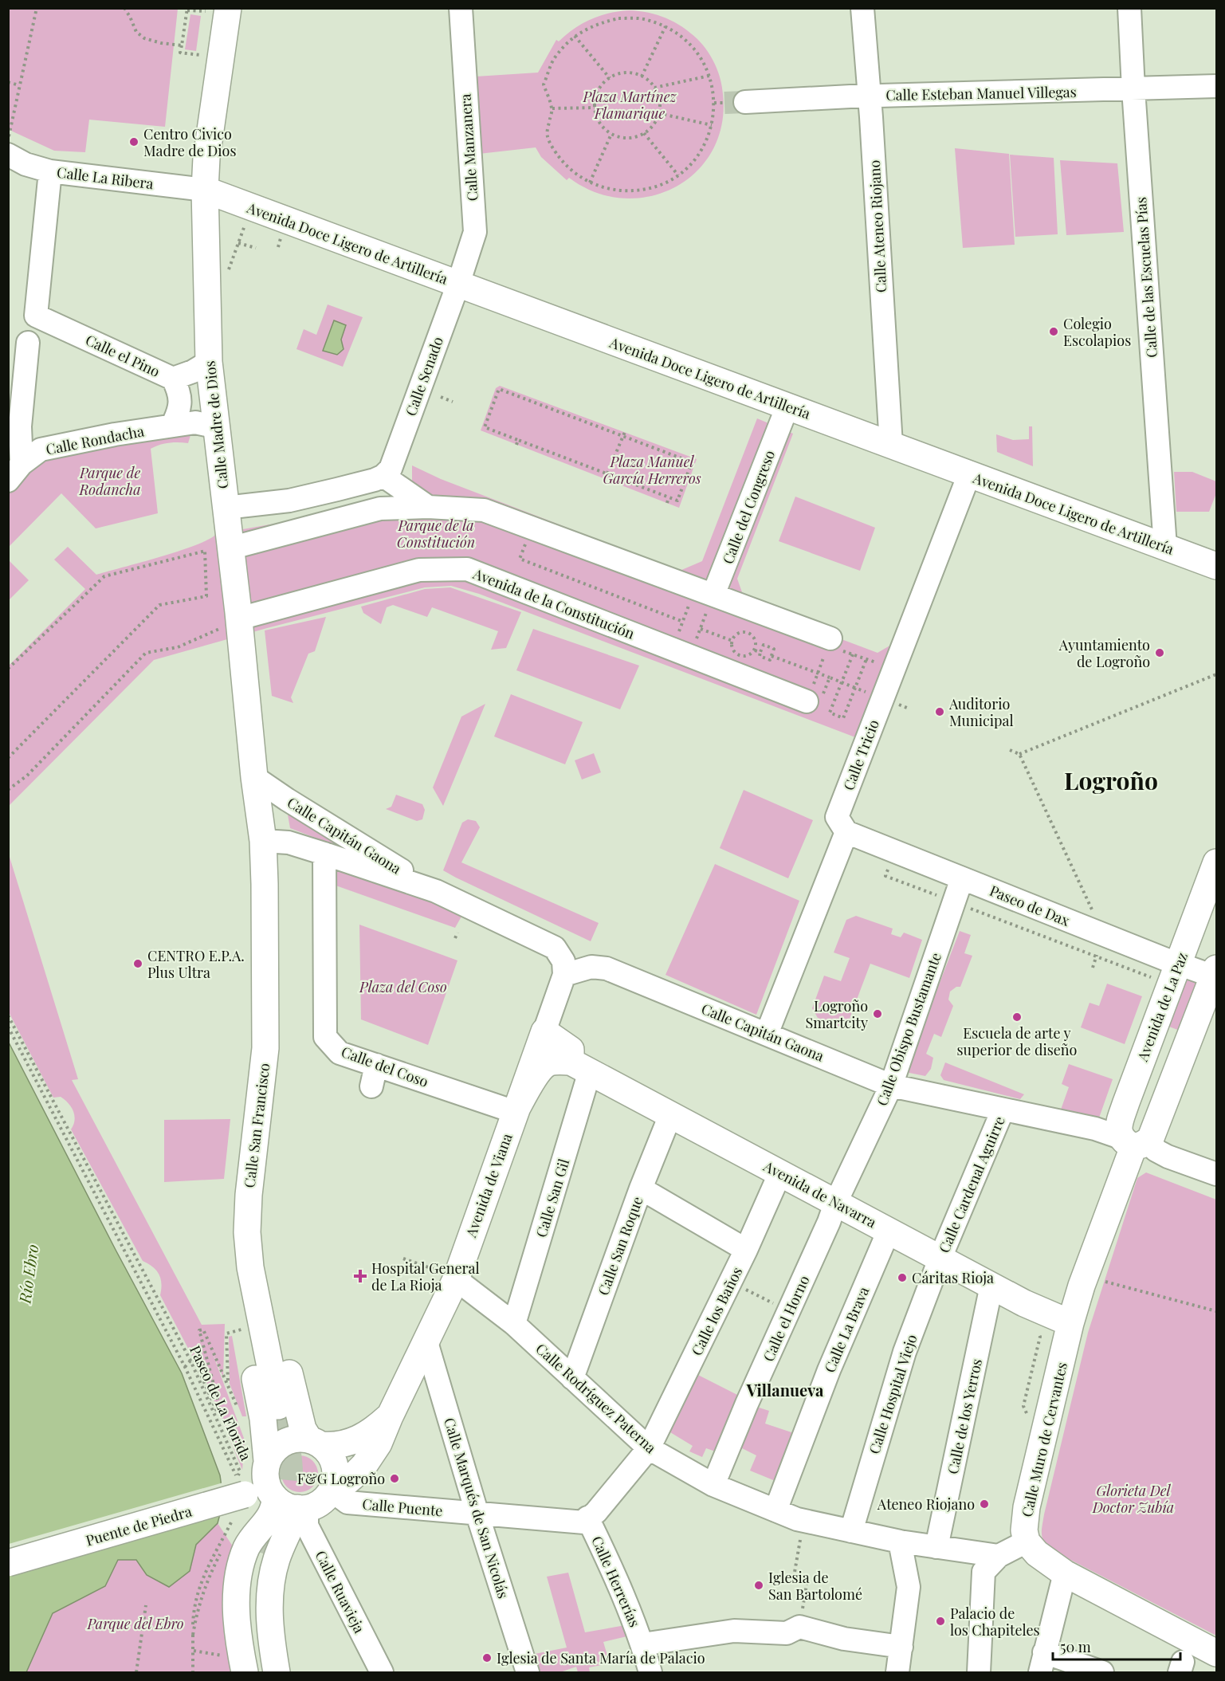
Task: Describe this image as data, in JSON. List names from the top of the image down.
{
  "streets": {
    "main road": [
      "Avenida Doce Ligero de Artillería",
      "Calle Madre de Dios",
      "Avenida de La Paz",
      "Calle San Francisco",
      "Avenida de Viana",
      "Avenida de Navarra",
      "Calle Muro de Cervantes",
      "Puente de Piedra"
    ],
    "street": [
      "Calle Esteban Manuel Villegas",
      "Calle Manzanera",
      "Calle La Ribera",
      "Calle Ateneo Riojano",
      "Calle de las Escuelas Pías",
      "Calle el Pino",
      "Calle Senado",
      "Calle Rondacha",
      "Calle del Congreso",
      "Avenida de la Constitución",
      "Calle Tricio",
      "Calle Capitán Gaona",
      "Paseo de Dax",
      "Calle Obispo Bustamante",
      "Calle del Coso",
      "Calle Cardenal Aguirre",
      "Calle San Gil",
      "Calle San Roque",
      "Calle los Baños",
      "Calle el Horno",
      "Calle La Brava",
      "Calle Hospital Viejo",
      "Calle Rodríguez Paterna",
      "Calle de los Yerros",
      "Calle Puente",
      "Calle Marqués de San Nicolás",
      "Calle Herrerías",
      "Calle Ruavieja"
    ],
    "path": ["Paseo de La Florida"]
  },
  "crossings": [
    ["Calle Esteban Manuel Villegas", "Calle Ateneo Riojano"],
    ["Calle Esteban Manuel Villegas", "Calle de las Escuelas Pías"],
    ["Calle Manzanera", "Avenida Doce Ligero de Artillería"],
    ["Calle Manzanera", "Calle Senado"],
    ["Calle La Ribera", "Avenida Doce Ligero de Artillería"],
    ["Calle La Ribera", "Calle el Pino"],
    ["Calle La Ribera", "Calle Madre de Dios"],
    ["Calle Ateneo Riojano", "Avenida Doce Ligero de Artillería"],
    ["Avenida Doce Ligero de Artillería", "Calle de las Escuelas Pías"],
    ["Avenida Doce Ligero de Artillería", "Calle Senado"],
    ["Avenida Doce Ligero de Artillería", "Calle Madre de Dios"],
    ["Avenida Doce Ligero de Artillería", "Calle Tricio"],
    ["Calle el Pino", "Calle Madre de Dios"],
    ["Calle Madre de Dios", "Calle Rondacha"],
    ["Calle Madre de Dios", "Avenida de la Constitución"],
    ["Calle Madre de Dios", "Calle Capitán Gaona"],
    ["Calle Madre de Dios", "Calle San Francisco"],
    ["Calle Tricio", "Paseo de Dax"],
    ["Calle Capitán Gaona", "Avenida de La Paz"],
    ["Calle Capitán Gaona", "Calle Obispo Bustamante"],
    ["Calle Capitán Gaona", "Calle del Coso"],
    ["Calle Capitán Gaona", "Calle San Francisco"],
    ["Calle Capitán Gaona", "Calle Cardenal Aguirre"],
    ["Calle Capitán Gaona", "Avenida de Viana"],
    ["Paseo de Dax", "Avenida de La Paz"],
    ["Paseo de Dax", "Calle Obispo Bustamante"],
    ["Avenida de La Paz", "Avenida de Navarra"],
    ["Avenida de La Paz", "Calle Muro de Cervantes"],
    ["Calle Obispo Bustamante", "Avenida de Navarra"],
    ["Calle Obispo Bustamante", "Calle el Horno"],
    ["Calle del Coso", "Avenida de Viana"],
    ["Calle Cardenal Aguirre", "Avenida de Navarra"],
    ["Calle Cardenal Aguirre", "Calle Hospital Viejo"],
    ["Avenida de Viana", "Calle Rodríguez Paterna"],
    ["Avenida de Viana", "Paseo de La Florida"],
    ["Avenida de Viana", "Calle Puente"],
    ["Avenida de Viana", "Calle Marqués de San Nicolás"],
    ["Avenida de Viana", "Puente de Piedra"],
    ["Avenida de Viana", "Calle Ruavieja"],
    ["Avenida de Navarra", "Calle San Gil"],
    ["Avenida de Navarra", "Calle San Roque"],
    ["Avenida de Navarra", "Calle los Baños"],
    ["Avenida de Navarra", "Calle el Horno"],
    ["Avenida de Navarra", "Calle La Brava"],
    ["Avenida de Navarra", "Calle Hospital Viejo"],
    ["Avenida de Navarra", "Calle de los Yerros"],
    ["Avenida de Navarra", "Calle Muro de Cervantes"],
    ["Calle San Gil", "Calle Rodríguez Paterna"],
    ["Calle San Roque", "Calle Rodríguez Paterna"],
    ["Calle los Baños", "Calle Rodríguez Paterna"],
    ["Calle los Baños", "Calle Puente"],
    ["Calle los Baños", "Calle Herrerías"],
    ["Calle el Horno", "Calle Rodríguez Paterna"],
    ["Calle La Brava", "Calle Rodríguez Paterna"],
    ["Calle Hospital Viejo", "Calle Rodríguez Paterna"],
    ["Calle Rodríguez Paterna", "Calle de los Yerros"],
    ["Paseo de La Florida", "Calle Puente"],
    ["Paseo de La Florida", "Puente de Piedra"],
    ["Paseo de La Florida", "Calle Ruavieja"],
    ["Calle Puente", "Calle Marqués de San Nicolás"],
    ["Calle Puente", "Puente de Piedra"],
    ["Calle Puente", "Calle Herrerías"],
    ["Calle Puente", "Calle Ruavieja"],
    ["Puente de Piedra", "Calle Ruavieja"]
  ],
  "districts": ["Logroño", "Villanueva"],
  "water": ["Río Ebro"],
  "parks": [
    "Plaza Martínez Flamarique",
    "Plaza Manuel García Herreros",
    "Parque de Rodancha",
    "Parque de la Constitución",
    "Plaza del Coso",
    "Glorieta Del Doctor Zubía",
    "Parque del Ebro"
  ],
  "places": {
    "other": [
      "Centro Civico Madre de Dios",
      "Colegio Escolapios",
      "Ayuntamiento de Logroño",
      "Auditorio Municipal",
      "CENTRO E.P.A. Plus Ultra",
      "Logroño Smartcity",
      "Escuela de arte y superior de diseño",
      "Cáritas Rioja",
      "F&G Logroño",
      "Ateneo Riojano",
      "Iglesia de San Bartolomé",
      "Palacio de los Chapiteles",
      "Iglesia de Santa María de Palacio"
    ],
    "health": ["Hospital General de La Rioja"]
  },
  "scale_bar": "50 m"
}
